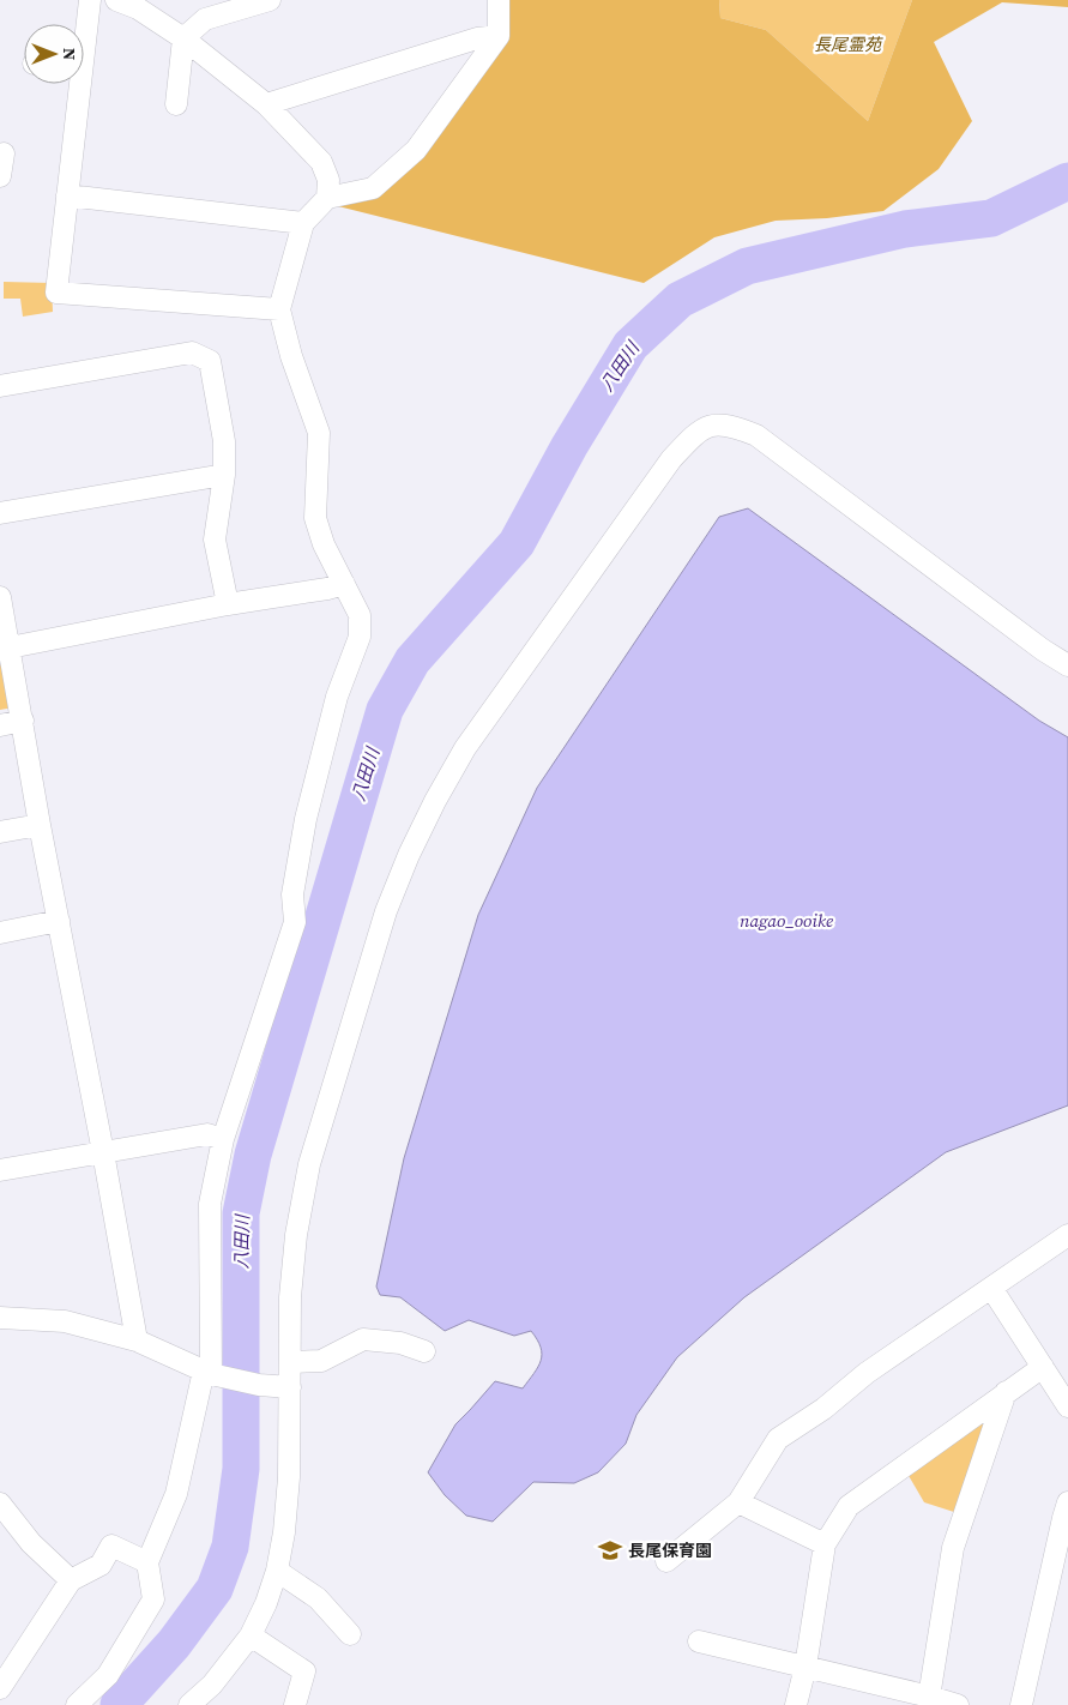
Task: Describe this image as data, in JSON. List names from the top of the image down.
{
  "water": ["八田川", "nagao_ooike"],
  "parks": ["長尾霊苑"],
  "places": {
    "school or university": ["長尾保育園"]
  },
  "north": "right"
}
